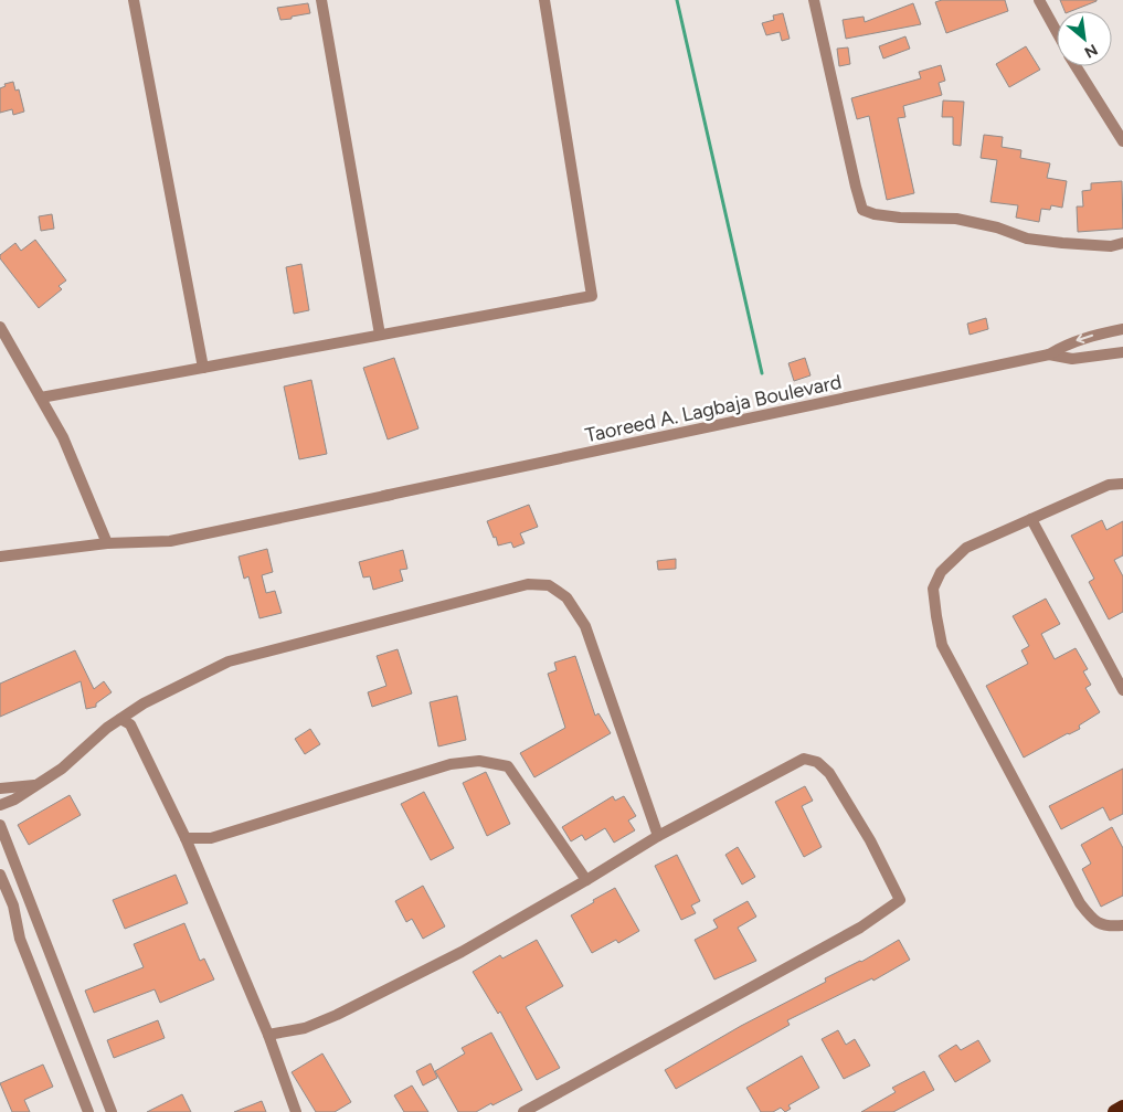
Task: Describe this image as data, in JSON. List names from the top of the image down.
{
  "streets": {
    "street": ["Taoreed A. Lagbaja Boulevard"]
  },
  "north": "bottom right"
}
